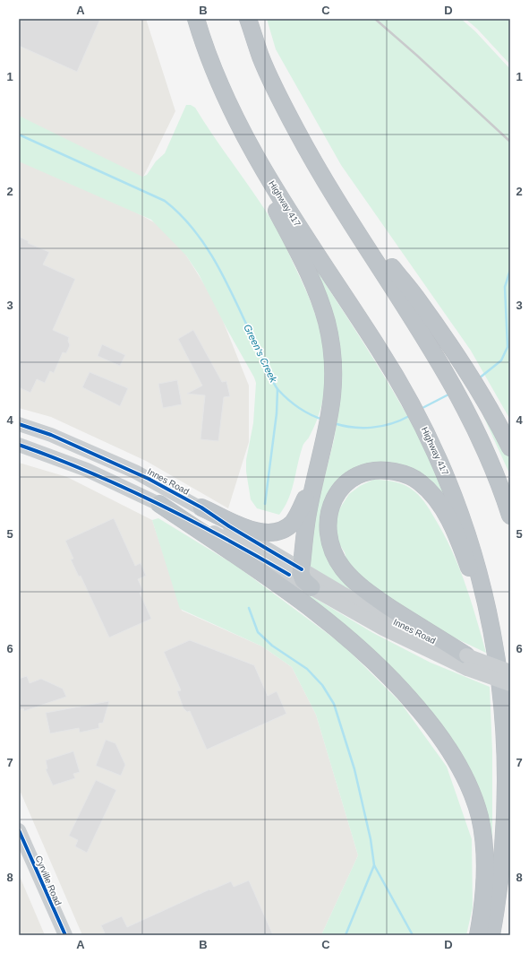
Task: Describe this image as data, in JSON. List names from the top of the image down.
{
  "streets": {
    "highway": ["Highway 417"],
    "main road": ["Innes Road", "Cyrville Road"]
  },
  "water": ["Green's Creek"],
  "grid": {
    "columns": [
      "A",
      "B",
      "C",
      "D"
    ],
    "rows": [
      "1",
      "2",
      "3",
      "4",
      "5",
      "6",
      "7",
      "8"
    ]
  }
}
